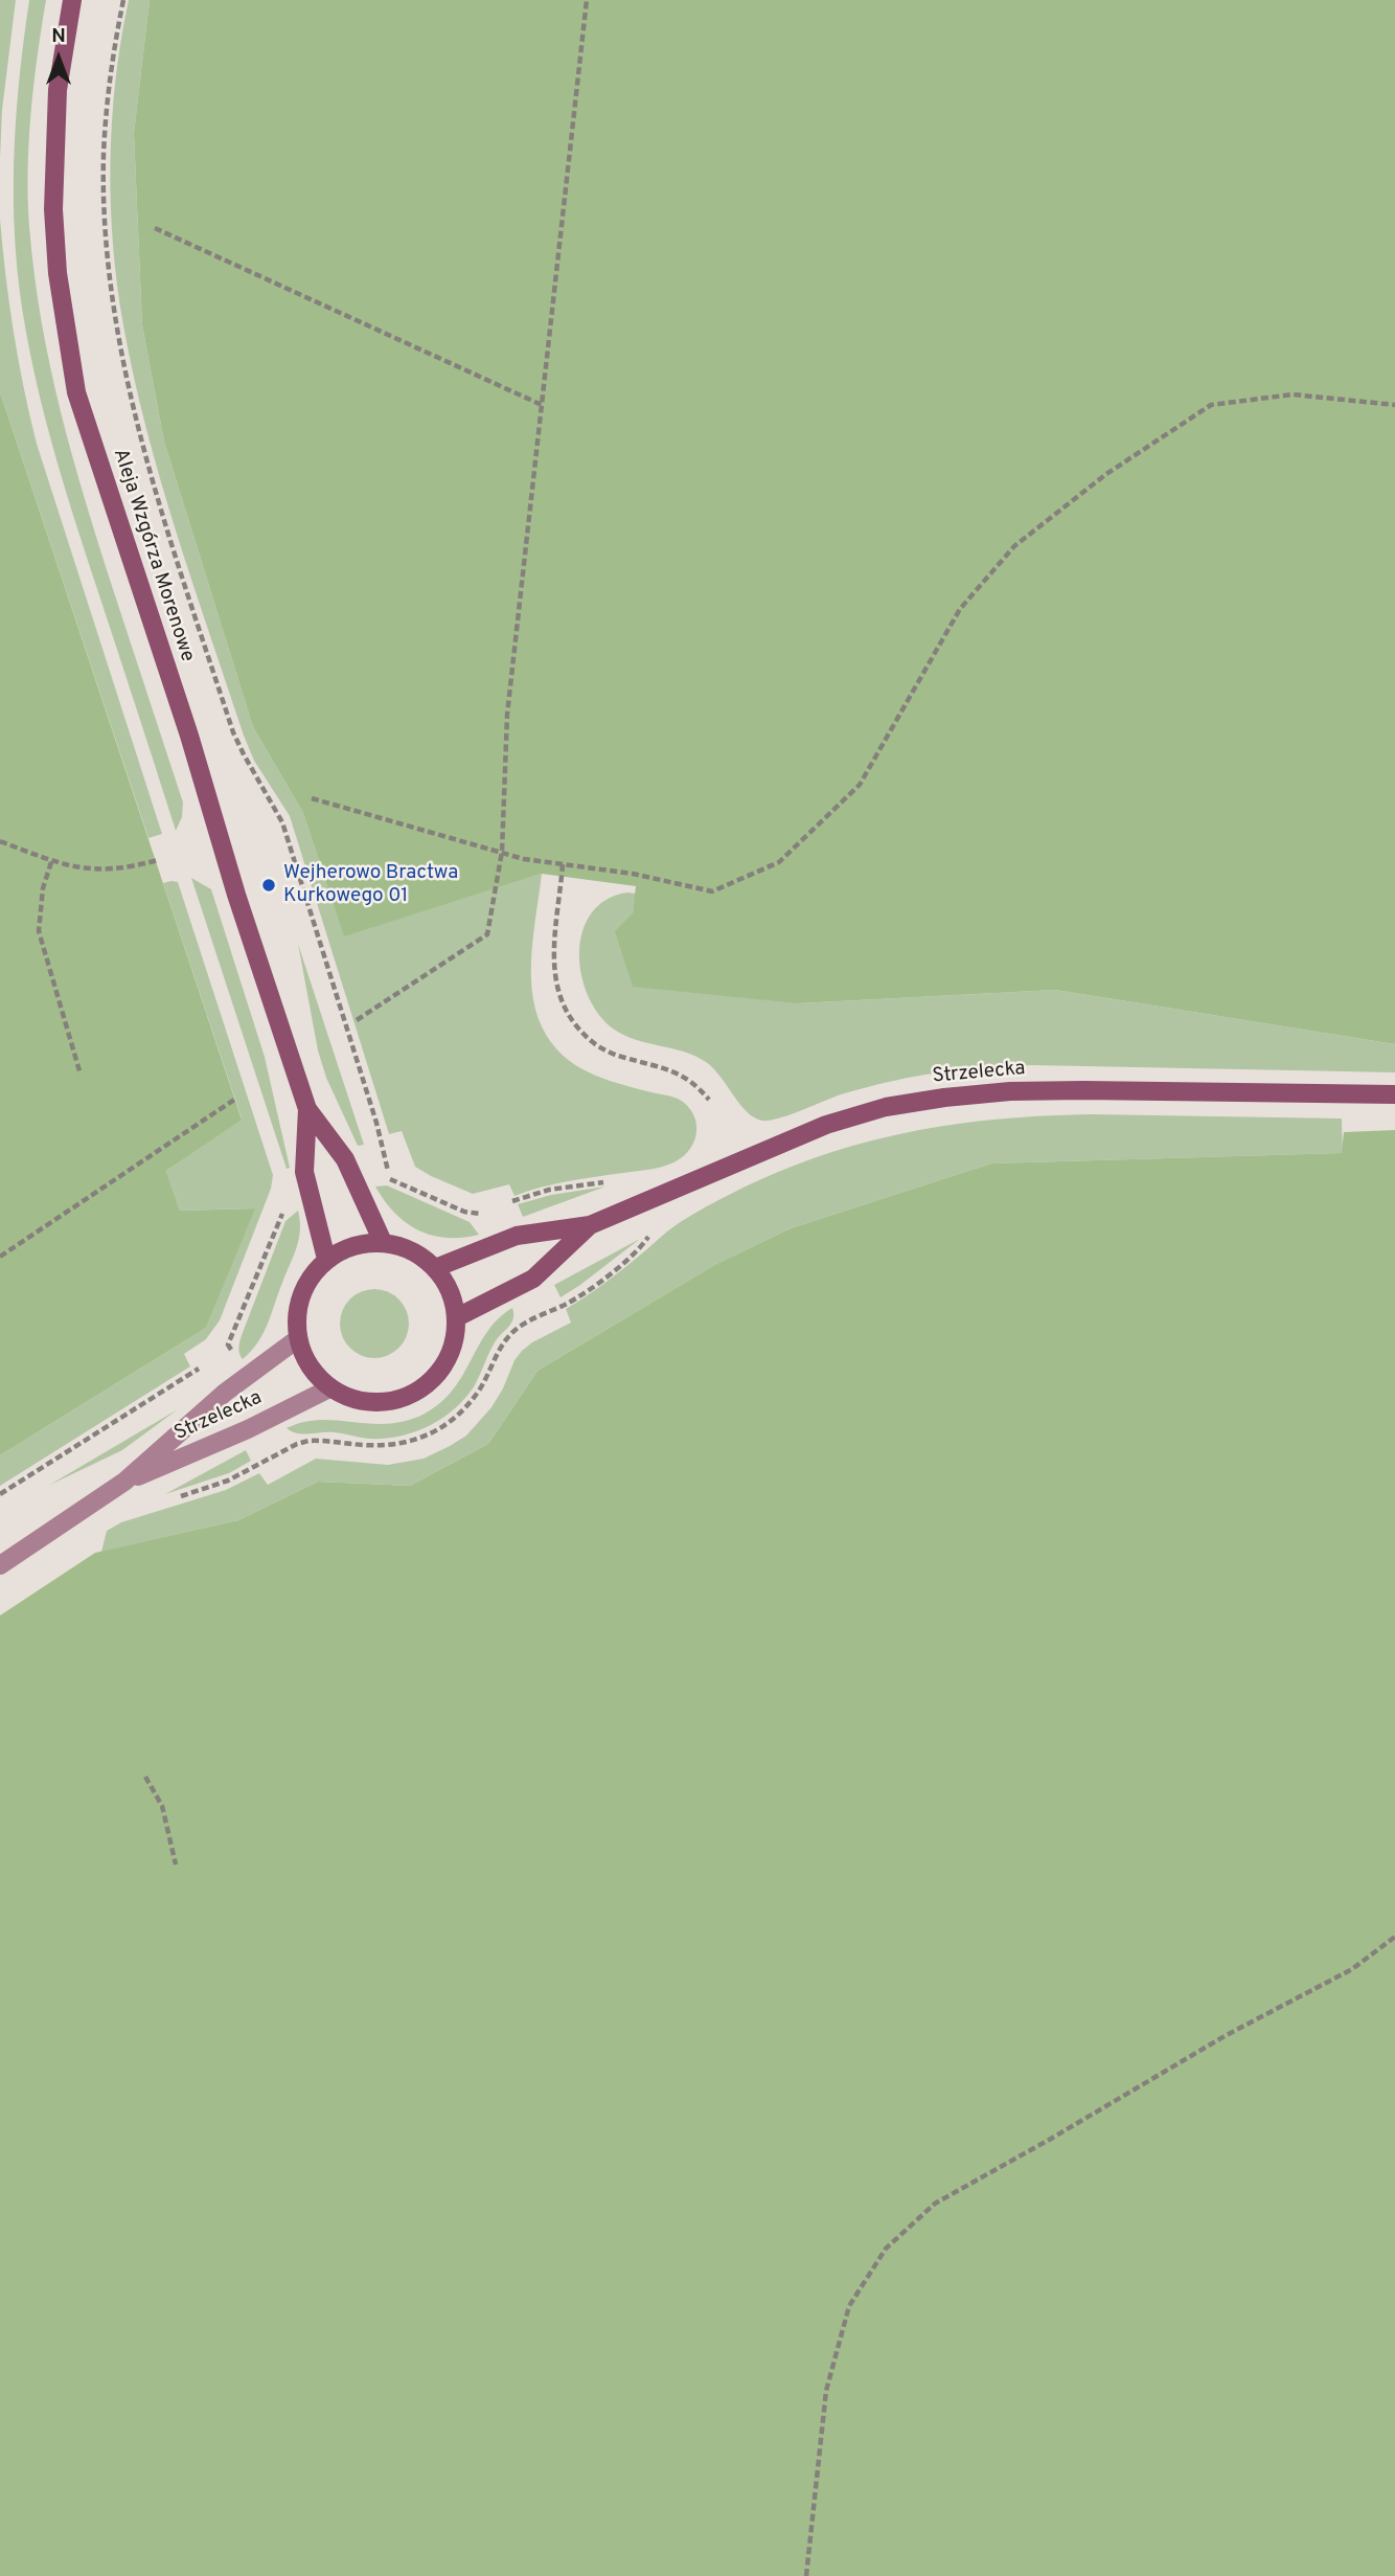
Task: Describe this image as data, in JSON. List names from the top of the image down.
{
  "streets": {
    "main road": ["Aleja Wzgórza Morenowe", "Strzelecka"]
  },
  "crossings": [
    ["Aleja Wzgórza Morenowe", "Strzelecka"]
  ],
  "places": ["Wejherowo Bractwa Kurkowego 01"],
  "north": "top"
}
